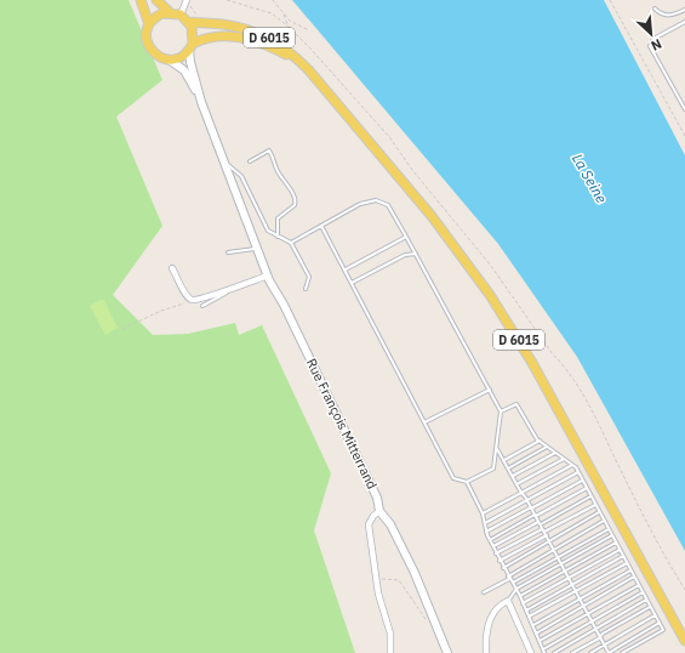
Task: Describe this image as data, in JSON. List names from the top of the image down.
{
  "streets": {
    "main road": ["D 6015"],
    "street": ["Rue François Mitterrand"]
  },
  "water": ["La Seine"],
  "north": "bottom right"
}
